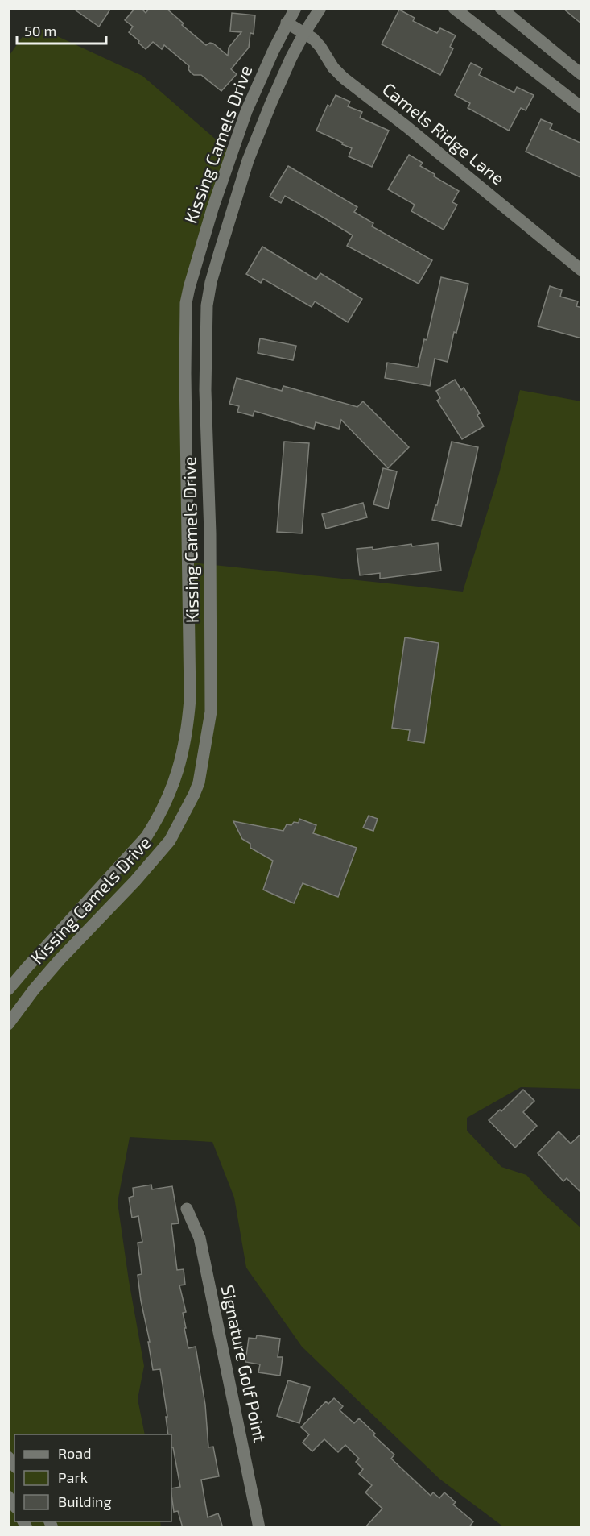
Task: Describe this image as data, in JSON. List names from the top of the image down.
{
  "streets": {
    "street": ["Camels Ridge Lane", "Kissing Camels Drive", "Signature Golf Point"]
  },
  "crossings": [
    ["Camels Ridge Lane", "Kissing Camels Drive"]
  ],
  "legend": ["Road", "Park", "Building"],
  "scale_bar": "50 m"
}
